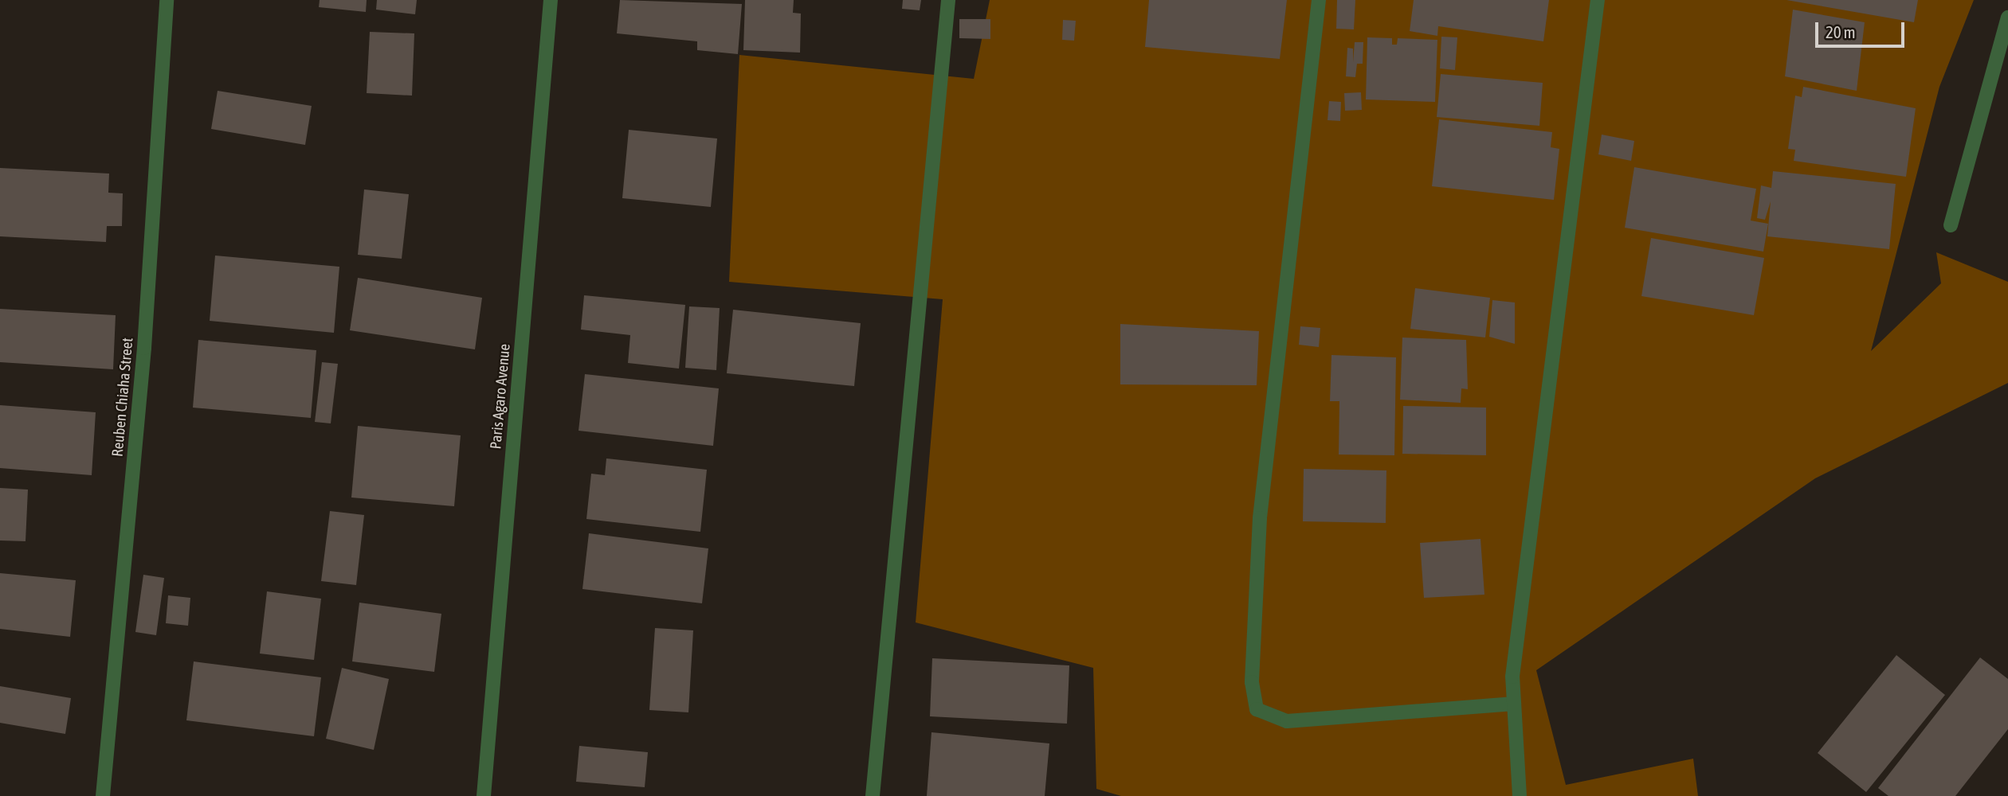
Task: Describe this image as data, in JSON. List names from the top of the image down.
{
  "streets": {
    "street": ["Paris Agaro Avenue", "Reuben Chiaha Street"]
  },
  "scale_bar": "20 m"
}
